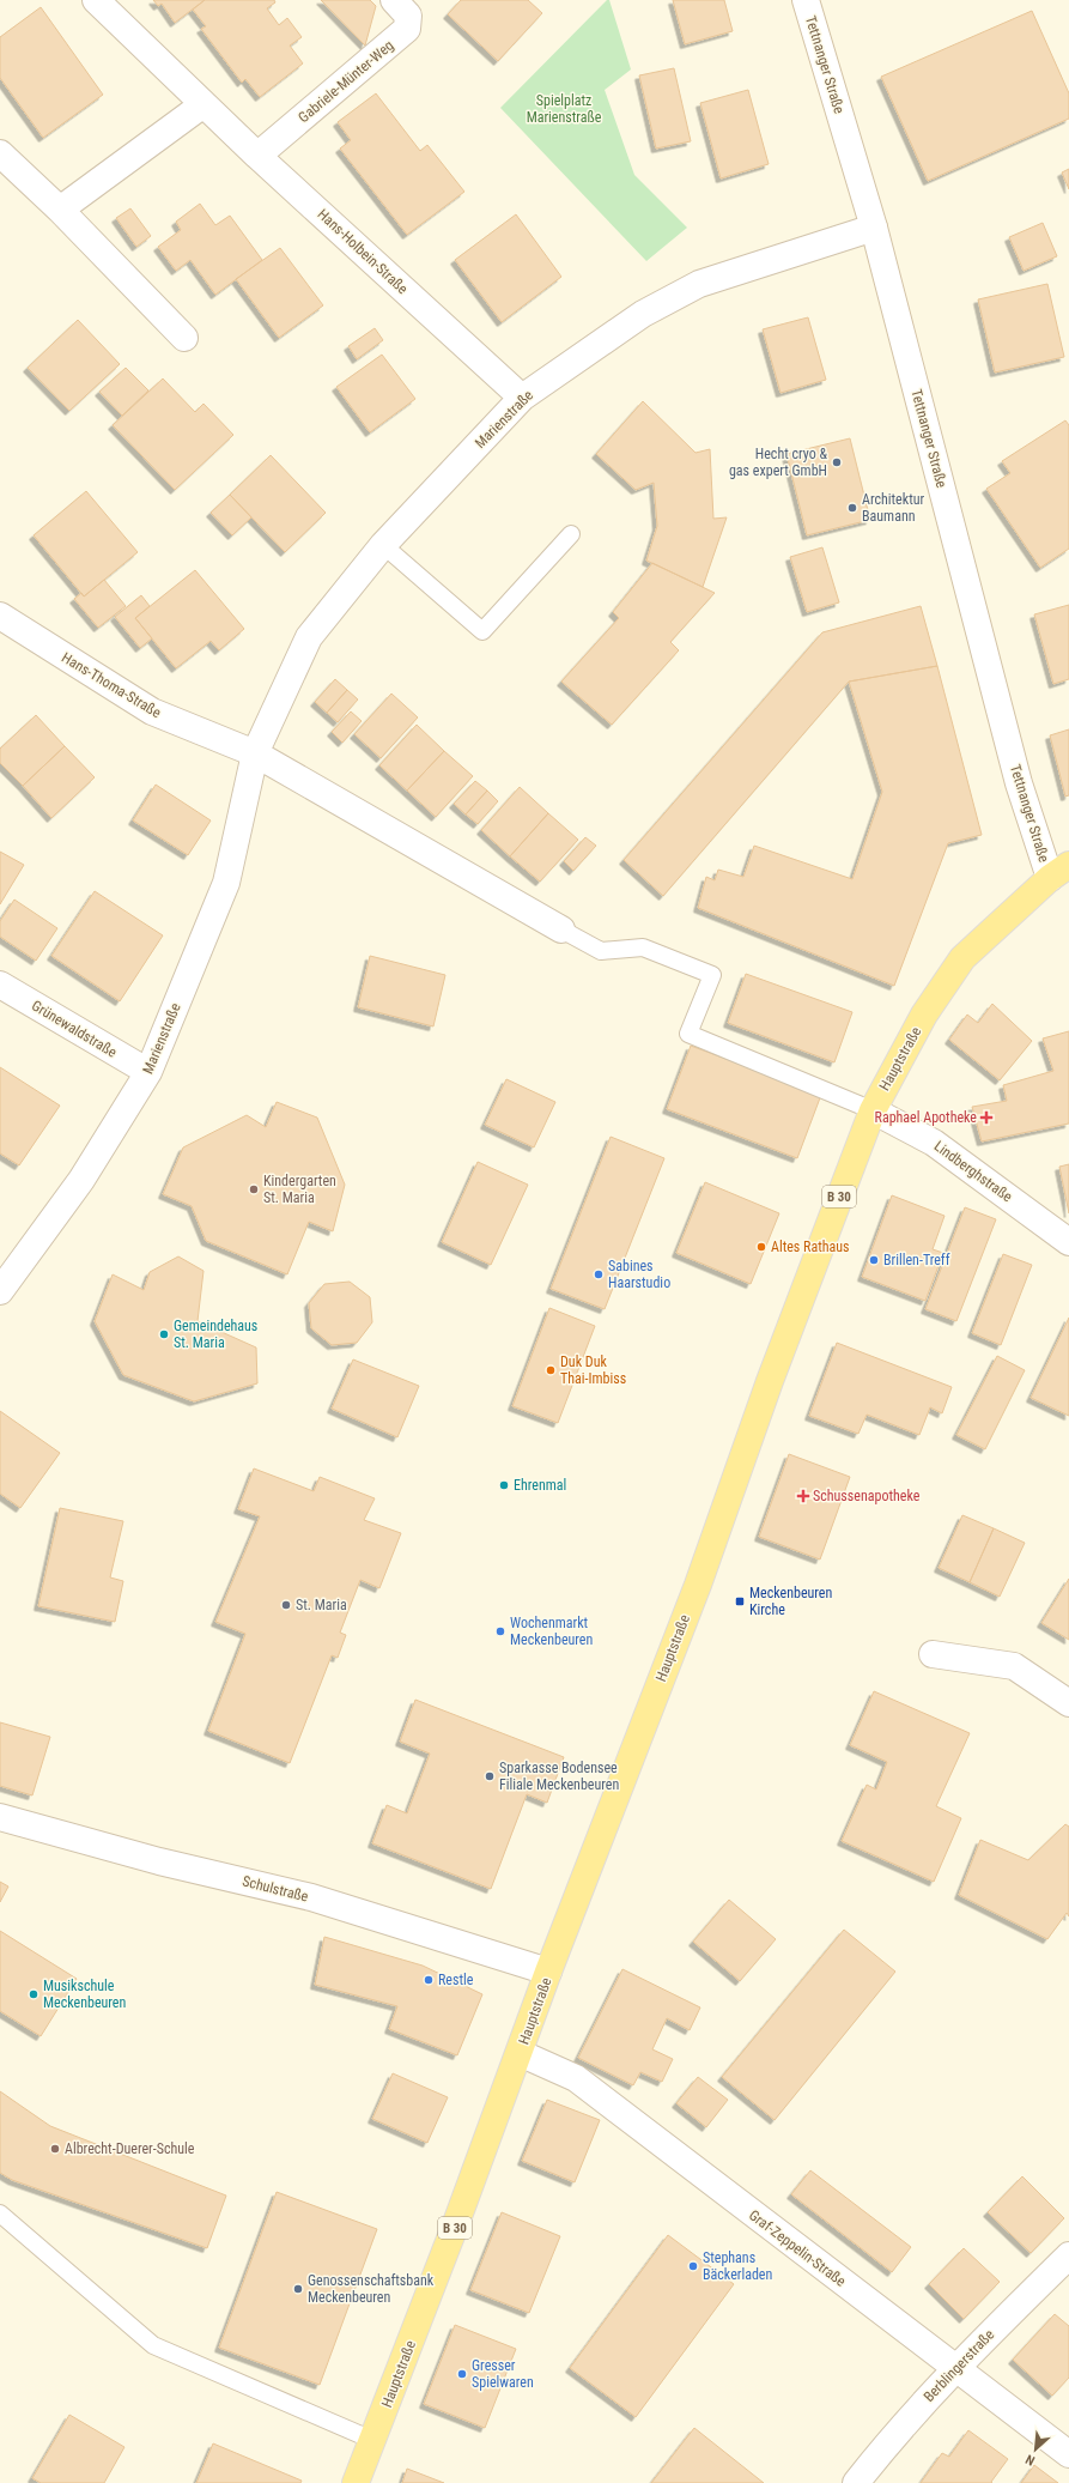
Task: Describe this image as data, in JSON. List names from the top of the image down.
{
  "streets": {
    "main road": ["Hauptstraße", "B 30"],
    "street": [
      "Tettnanger Straße",
      "Gabriele-Münter-Weg",
      "Hans-Holbein-Straße",
      "Marienstraße",
      "Hans-Thoma-Straße",
      "Grünewaldstraße",
      "Lindberghstraße",
      "Schulstraße",
      "Graf-Zeppelin-Straße",
      "Berblingerstraße"
    ]
  },
  "crossings": [
    ["Tettnanger Straße", "Marienstraße"],
    ["Tettnanger Straße", "Hauptstraße"],
    ["Gabriele-Münter-Weg", "Hans-Holbein-Straße"],
    ["Hans-Holbein-Straße", "Marienstraße"],
    ["Marienstraße", "Hans-Thoma-Straße"],
    ["Marienstraße", "Grünewaldstraße"],
    ["Hauptstraße", "Lindberghstraße"],
    ["Hauptstraße", "Schulstraße"],
    ["Hauptstraße", "Graf-Zeppelin-Straße"],
    ["Graf-Zeppelin-Straße", "Berblingerstraße"]
  ],
  "parks": ["Spielplatz Marienstraße"],
  "places": {
    "other": [
      "Hecht cryo & gas expert GmbH",
      "Architektur Baumann",
      "Kindergarten St. Maria",
      "Altes Rathaus",
      "Brillen-Treff",
      "Sabines Haarstudio",
      "Gemeindehaus St. Maria",
      "Duk Duk Thai-Imbiss",
      "Ehrenmal",
      "St. Maria",
      "Wochenmarkt Meckenbeuren",
      "Sparkasse Bodensee Filiale Meckenbeuren",
      "Restle",
      "Musikschule Meckenbeuren",
      "Albrecht-Duerer-Schule",
      "Stephans Bäckerladen",
      "Genossenschaftsbank Meckenbeuren",
      "Gresser Spielwaren"
    ],
    "health": ["Raphael Apotheke", "Schussenapotheke"],
    "transit": ["Meckenbeuren Kirche"]
  },
  "north": "bottom left"
}
